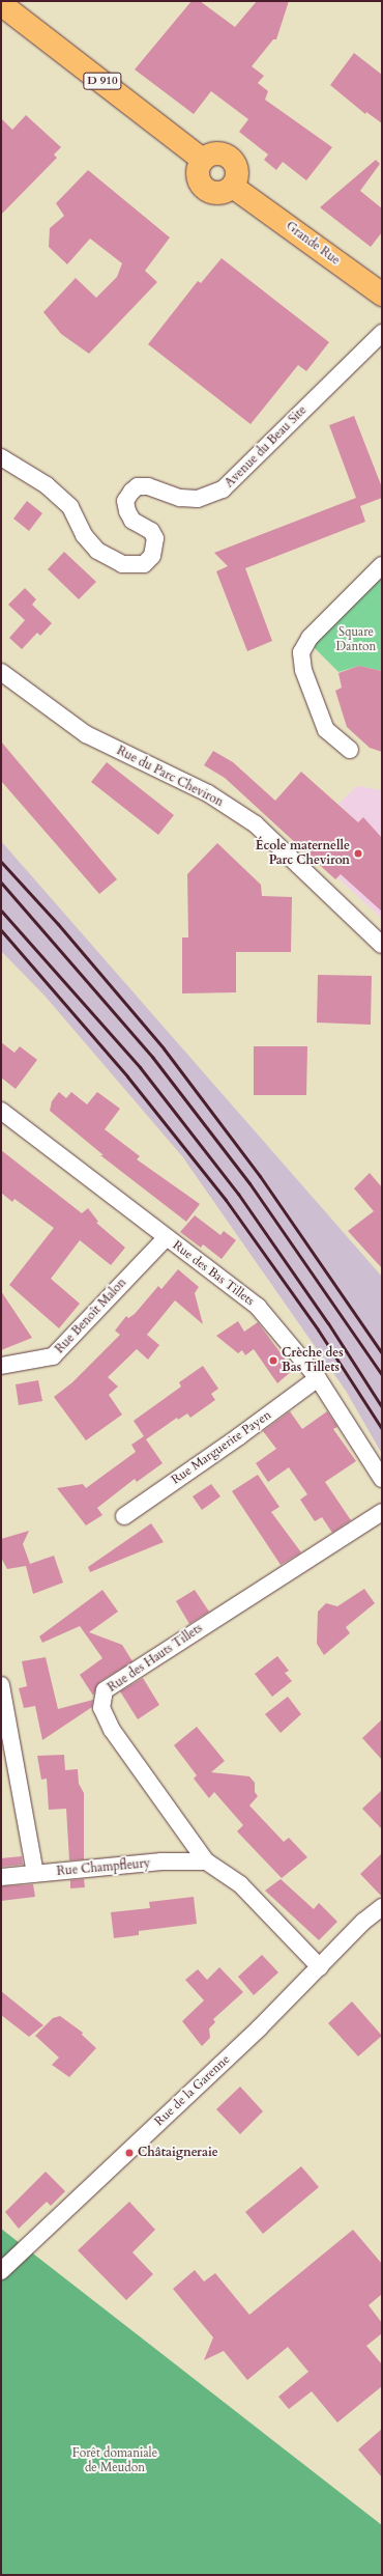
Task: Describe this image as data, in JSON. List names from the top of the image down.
{
  "streets": {
    "main road": ["D 910", "Grande Rue"],
    "street": [
      "Avenue du Beau Site",
      "Rue du Parc Cheviron",
      "Rue des Bas Tillets",
      "Rue Benoît Malon",
      "Rue Marguerite Payen",
      "Rue des Hauts Tillets",
      "Rue Champfleury",
      "Rue de la Garenne"
    ]
  },
  "crossings": [
    ["Rue des Bas Tillets", "Rue Benoît Malon"],
    ["Rue des Bas Tillets", "Rue Marguerite Payen"],
    ["Rue des Hauts Tillets", "Rue Champfleury"],
    ["Rue des Hauts Tillets", "Rue de la Garenne"]
  ],
  "parks": ["Square Danton", "Forêt domaniale de Meudon"],
  "places": ["École maternelle Parc Cheviron", "Crèche des Bas Tillets", "Châtaigneraie"]
}
